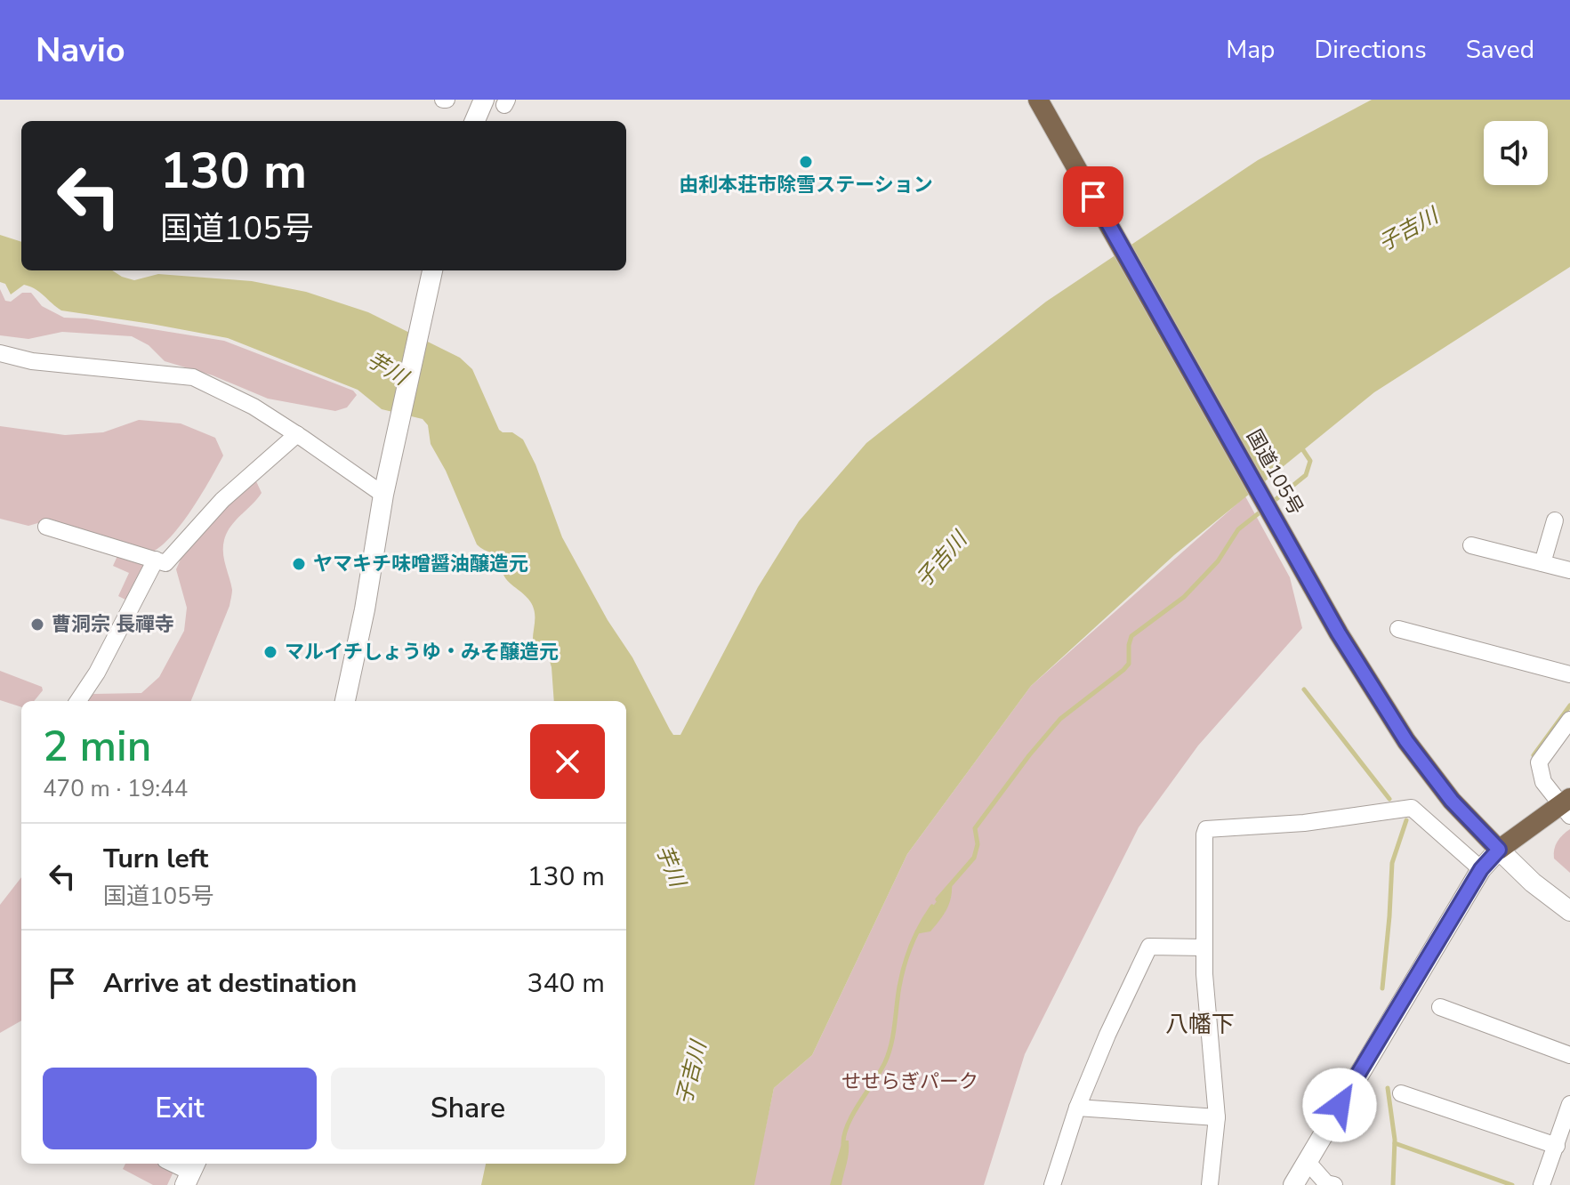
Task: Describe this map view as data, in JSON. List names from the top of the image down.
{
  "streets": {
    "highway": ["国道105号"]
  },
  "districts": ["八幡下"],
  "water": ["子吉川", "芋川"],
  "parks": ["せせらぎパーク"],
  "places": [
    "由利本荘市除雪ステーション",
    "ヤマキチ味噌醤油醸造元",
    "曹洞宗 長禪寺",
    "マルイチしょうゆ・みそ醸造元"
  ],
  "page": {
    "header": "Navio",
    "nav": ["Map", "Directions", "Saved"],
    "turn": ["130 m", "国道105号"],
    "heading": ["2 min", "470 m · 19:44"],
    "list": [
      {
        "name": "Turn left",
        "note": "国道105号",
        "value": "130 m"
      },
      {
        "name": "Arrive at destination",
        "value": "340 m"
      }
    ],
    "buttons": ["Exit", "Share"]
  }
}
